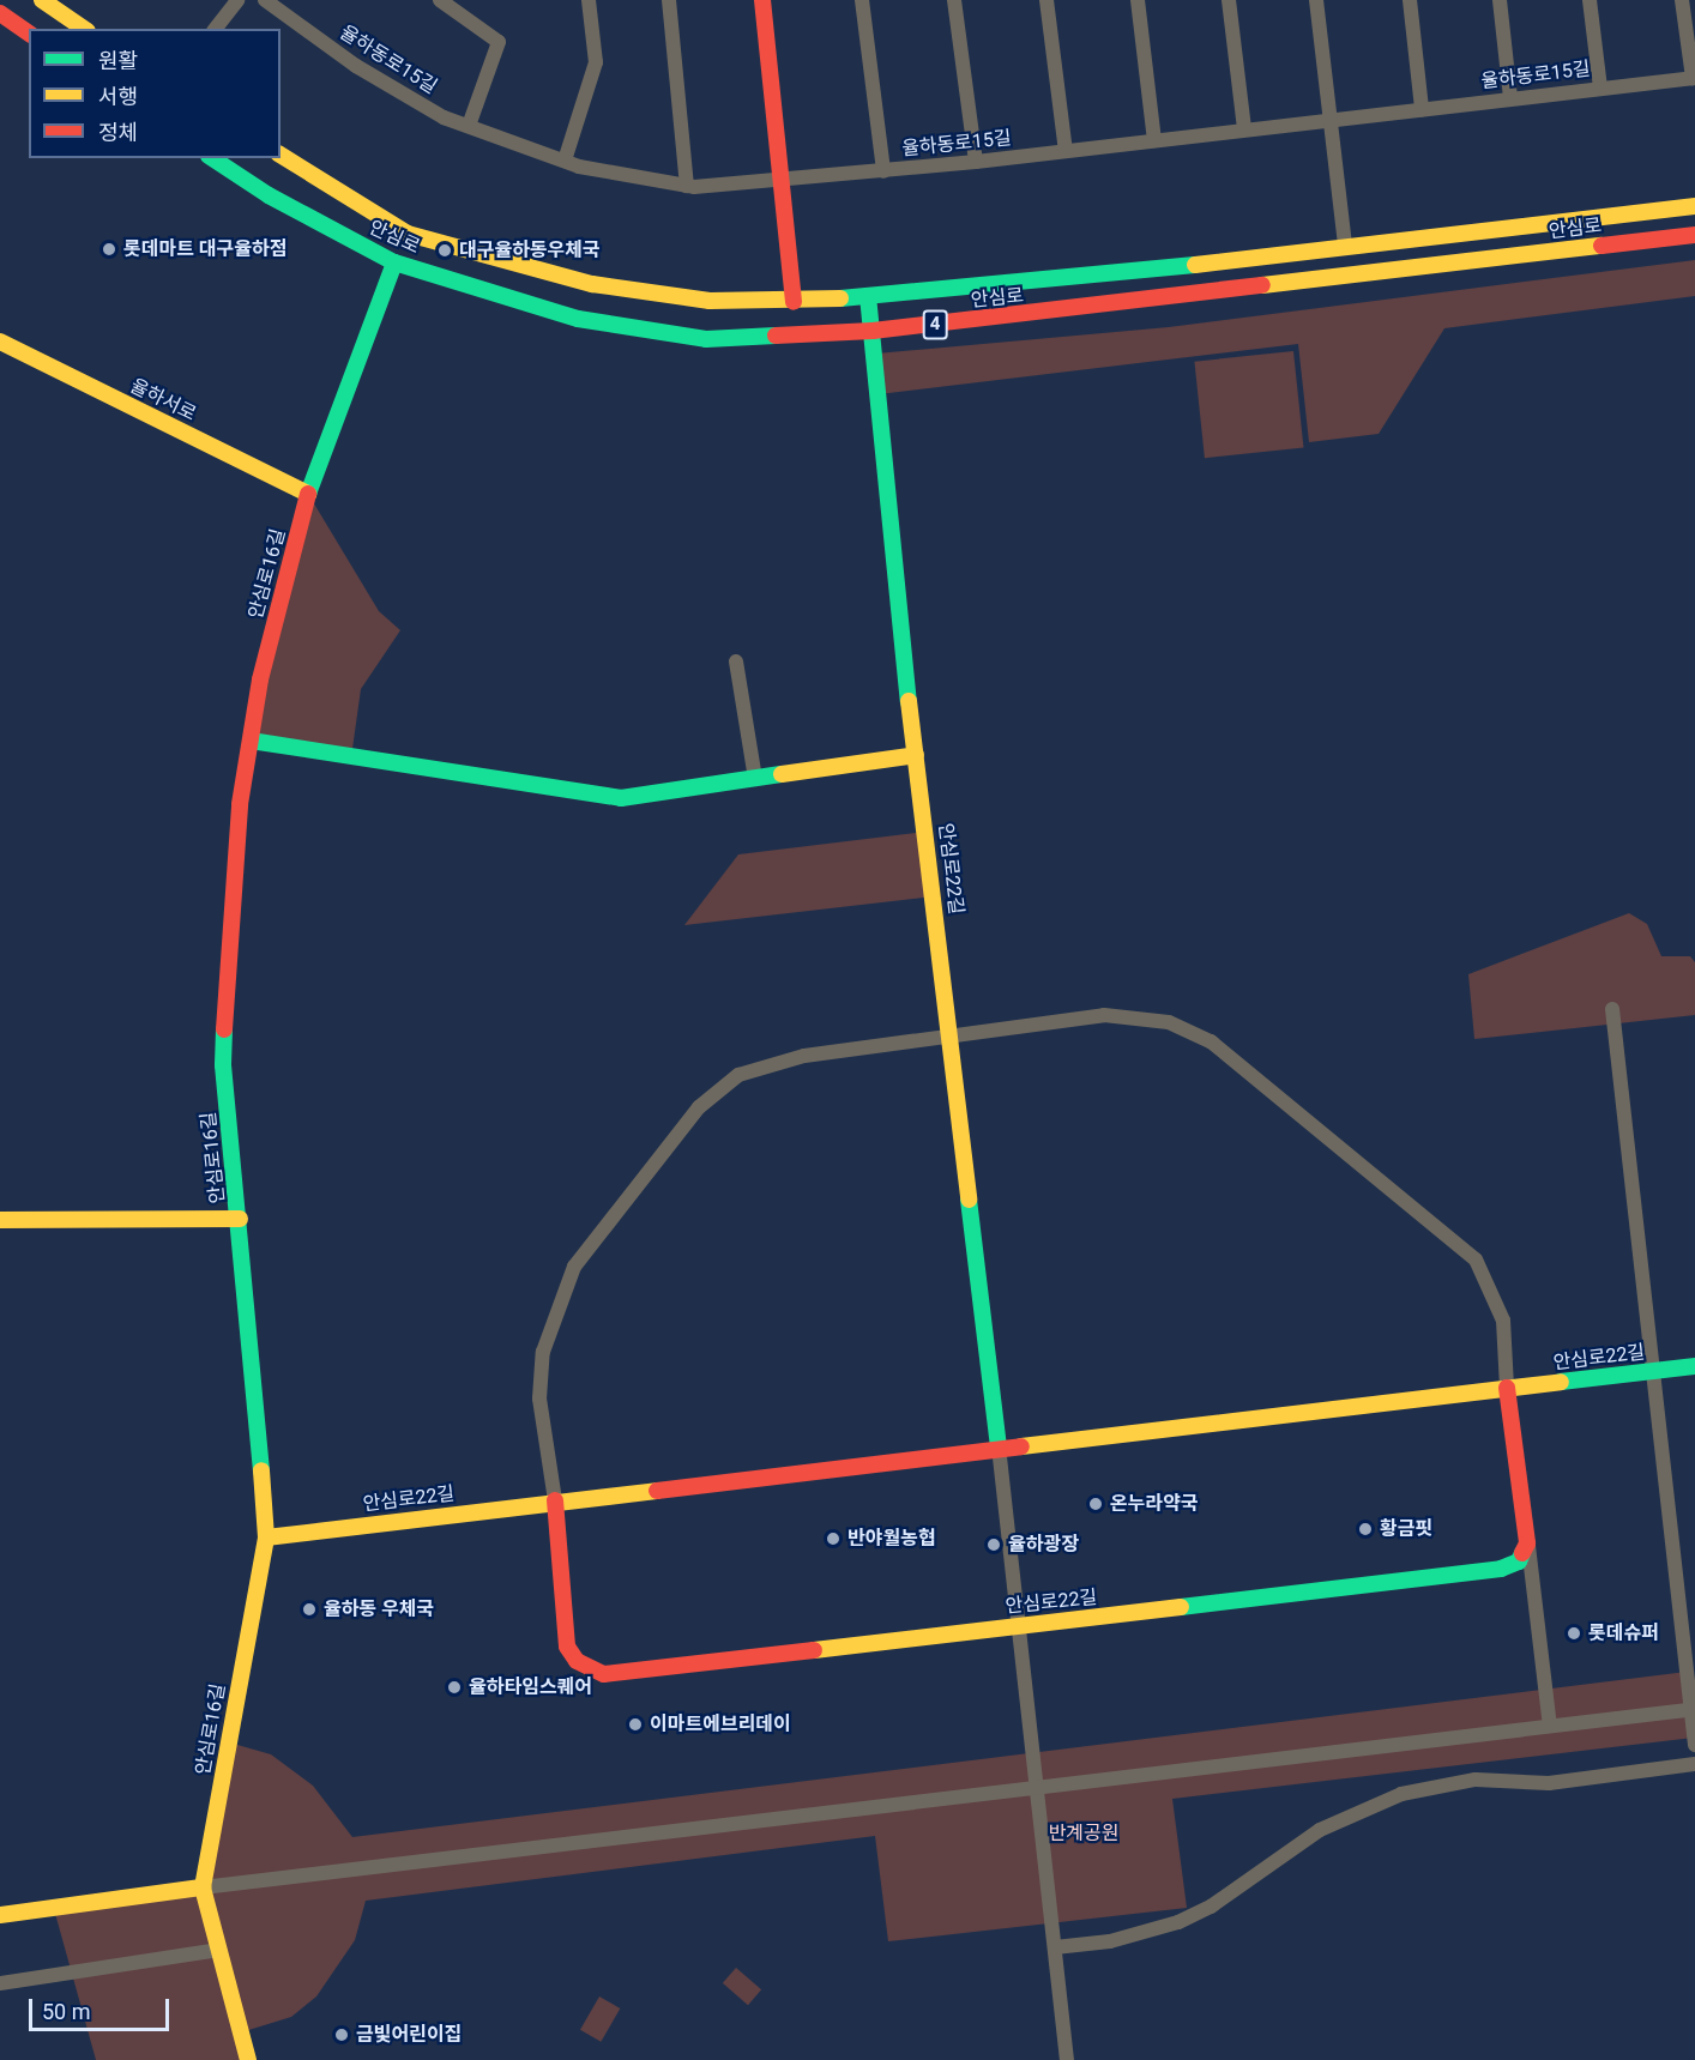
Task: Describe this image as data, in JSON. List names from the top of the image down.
{
  "streets": {
    "main road": [
      "안심로",
      "4",
      "율하서로",
      "안심로16길",
      "안심로22길"
    ],
    "street": ["율하동로15길"]
  },
  "crossings": [
    ["안심로", "안심로16길"],
    ["안심로", "안심로22길"],
    ["율하서로", "안심로16길"],
    ["안심로16길", "안심로22길"]
  ],
  "parks": ["반계공원"],
  "places": [
    "롯데마트 대구율하점",
    "대구율하동우체국",
    "온누라약국",
    "황금핏",
    "반야월농협",
    "율하광장",
    "율하동 우체국",
    "롯데슈퍼",
    "율하타임스퀘어",
    "이마트에브리데이",
    "금빛어린이집"
  ],
  "legend": ["원활", "서행", "정체"],
  "scale_bar": "50 m"
}
